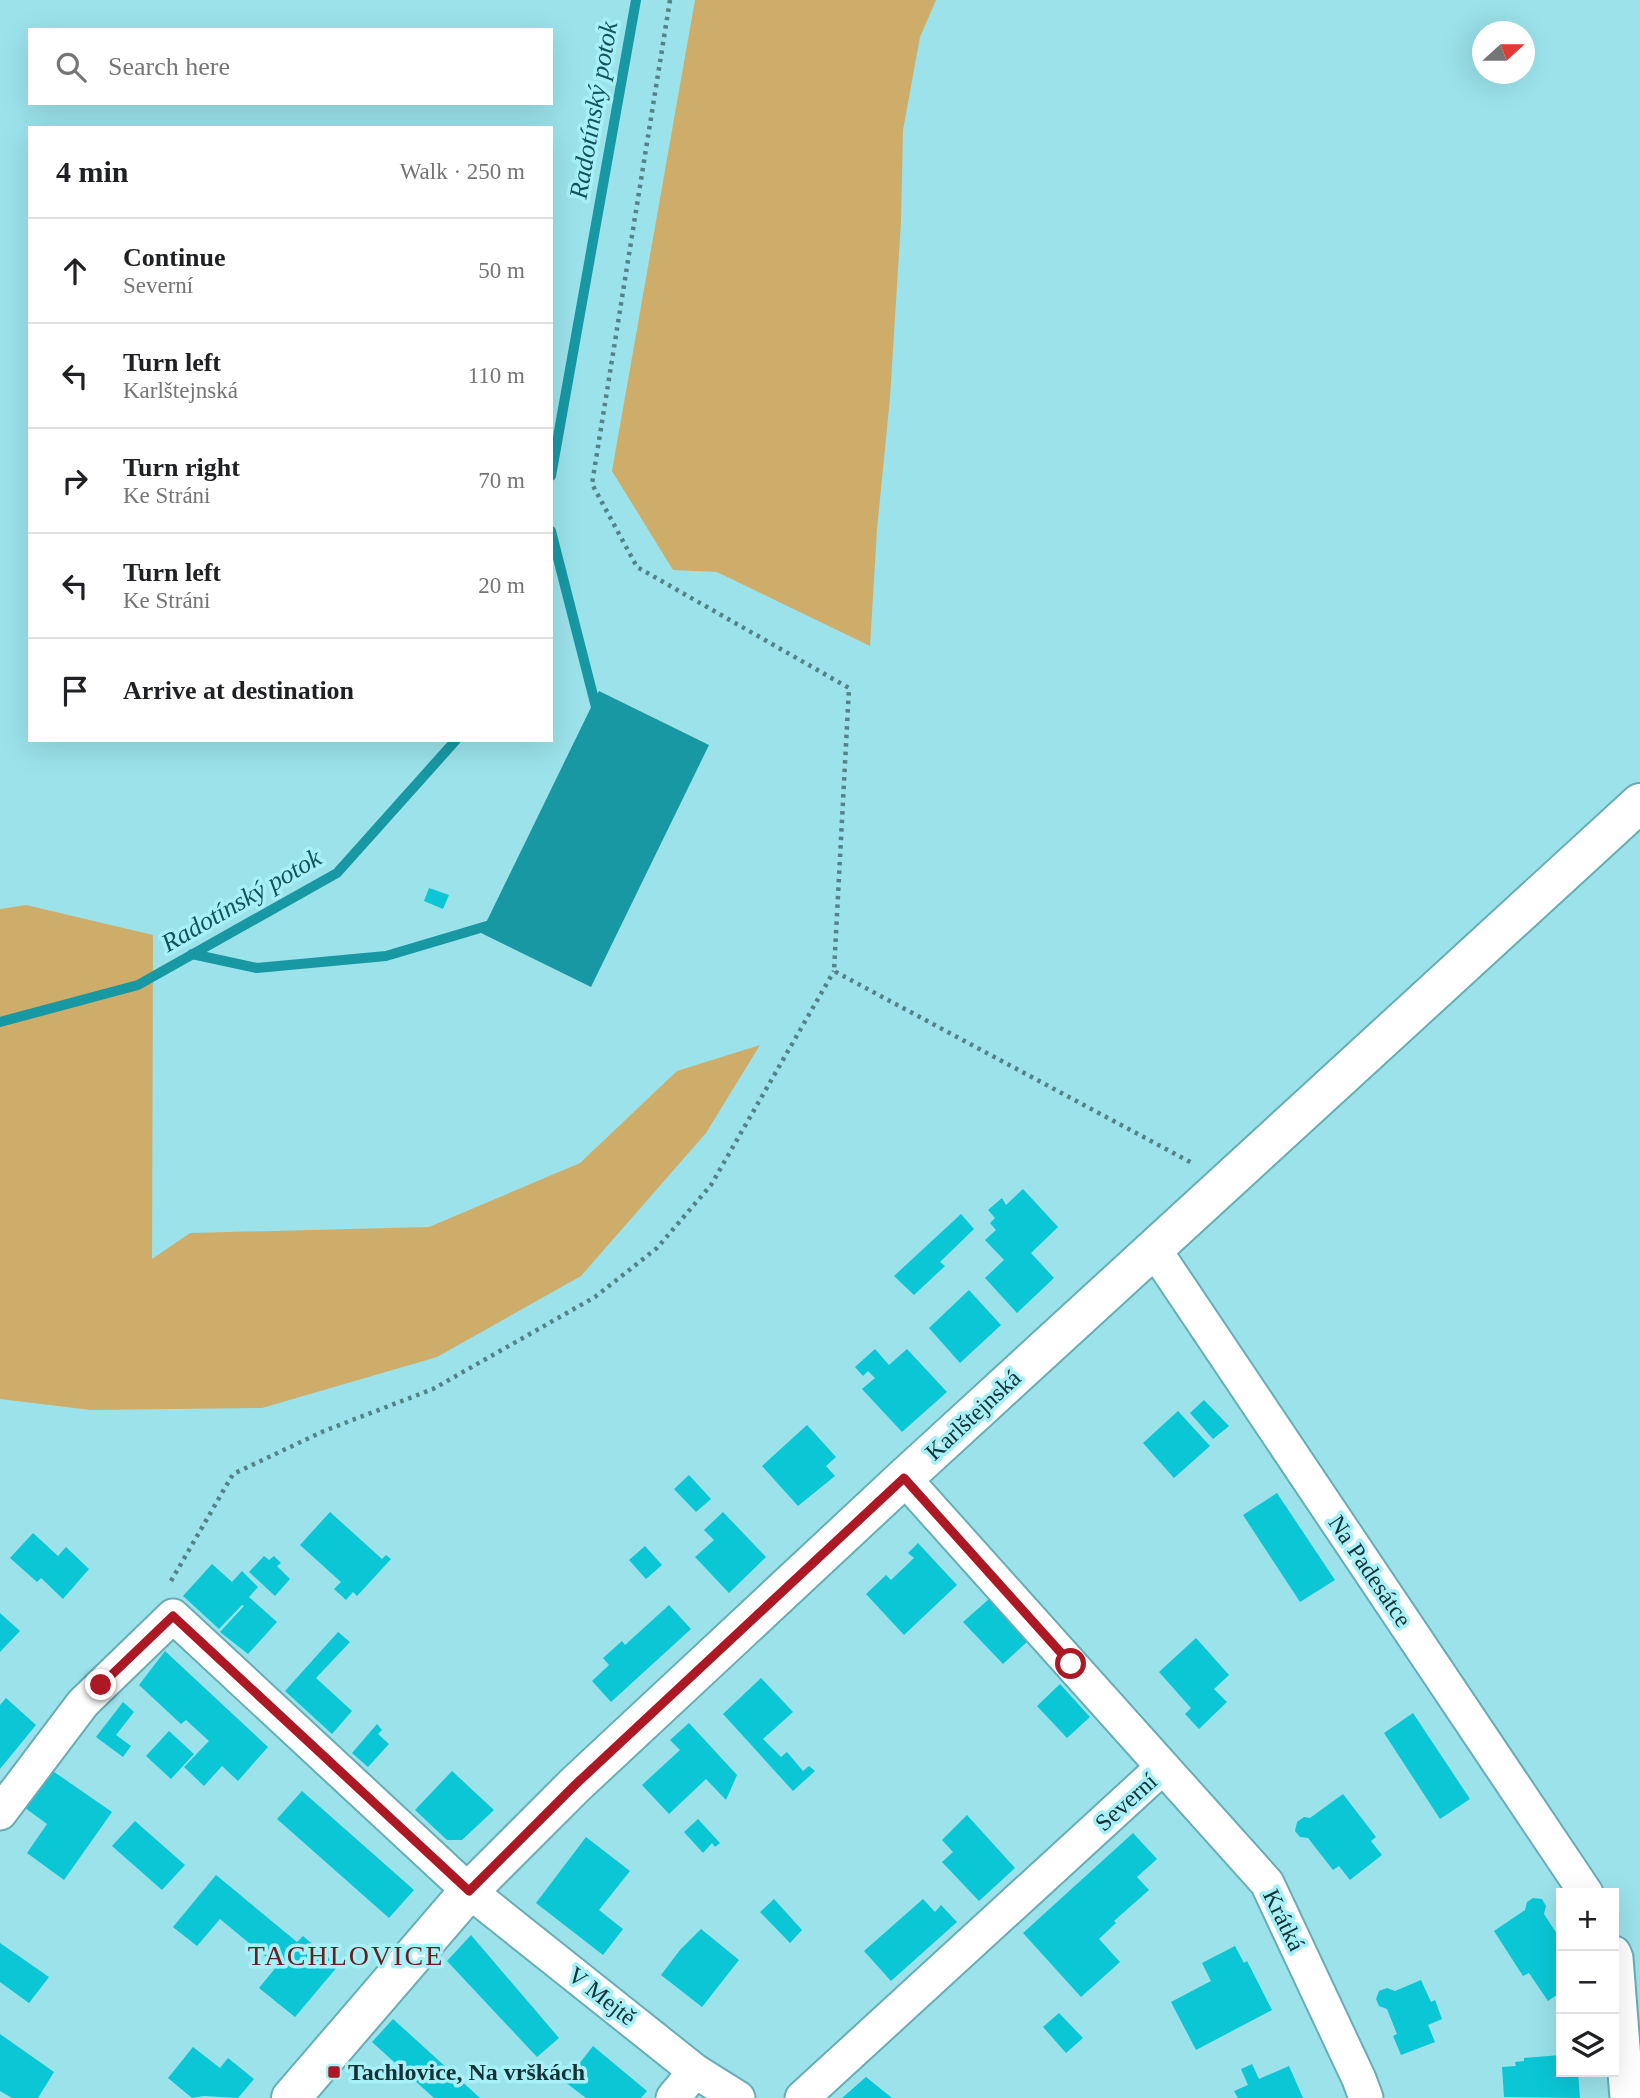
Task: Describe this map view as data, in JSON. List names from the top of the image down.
{
  "streets": {
    "main road": ["Karlštejnská"],
    "street": [
      "Na Padesátce",
      "Severní",
      "Krátká",
      "V Mejtě"
    ]
  },
  "crossings": [
    ["Karlštejnská", "Na Padesátce"],
    ["Karlštejnská", "Severní"],
    ["Karlštejnská", "V Mejtě"],
    ["Severní", "Krátká"]
  ],
  "districts": ["TACHLOVICE"],
  "water": ["Radotínský potok"],
  "places": {
    "transit": ["Tachlovice, Na vrškách"]
  },
  "north": "right",
  "page": {
    "search": "Search here",
    "heading": ["4 min", "Walk · 250 m"],
    "list": [
      ["Continue", "Severní", "50 m"],
      ["Turn left", "Karlštejnská", "110 m"],
      ["Turn right", "Ke Stráni", "70 m"],
      ["Turn left", "Ke Stráni", "20 m"],
      "Arrive at destination"
    ],
    "map_buttons": ["+", "−"]
  }
}
